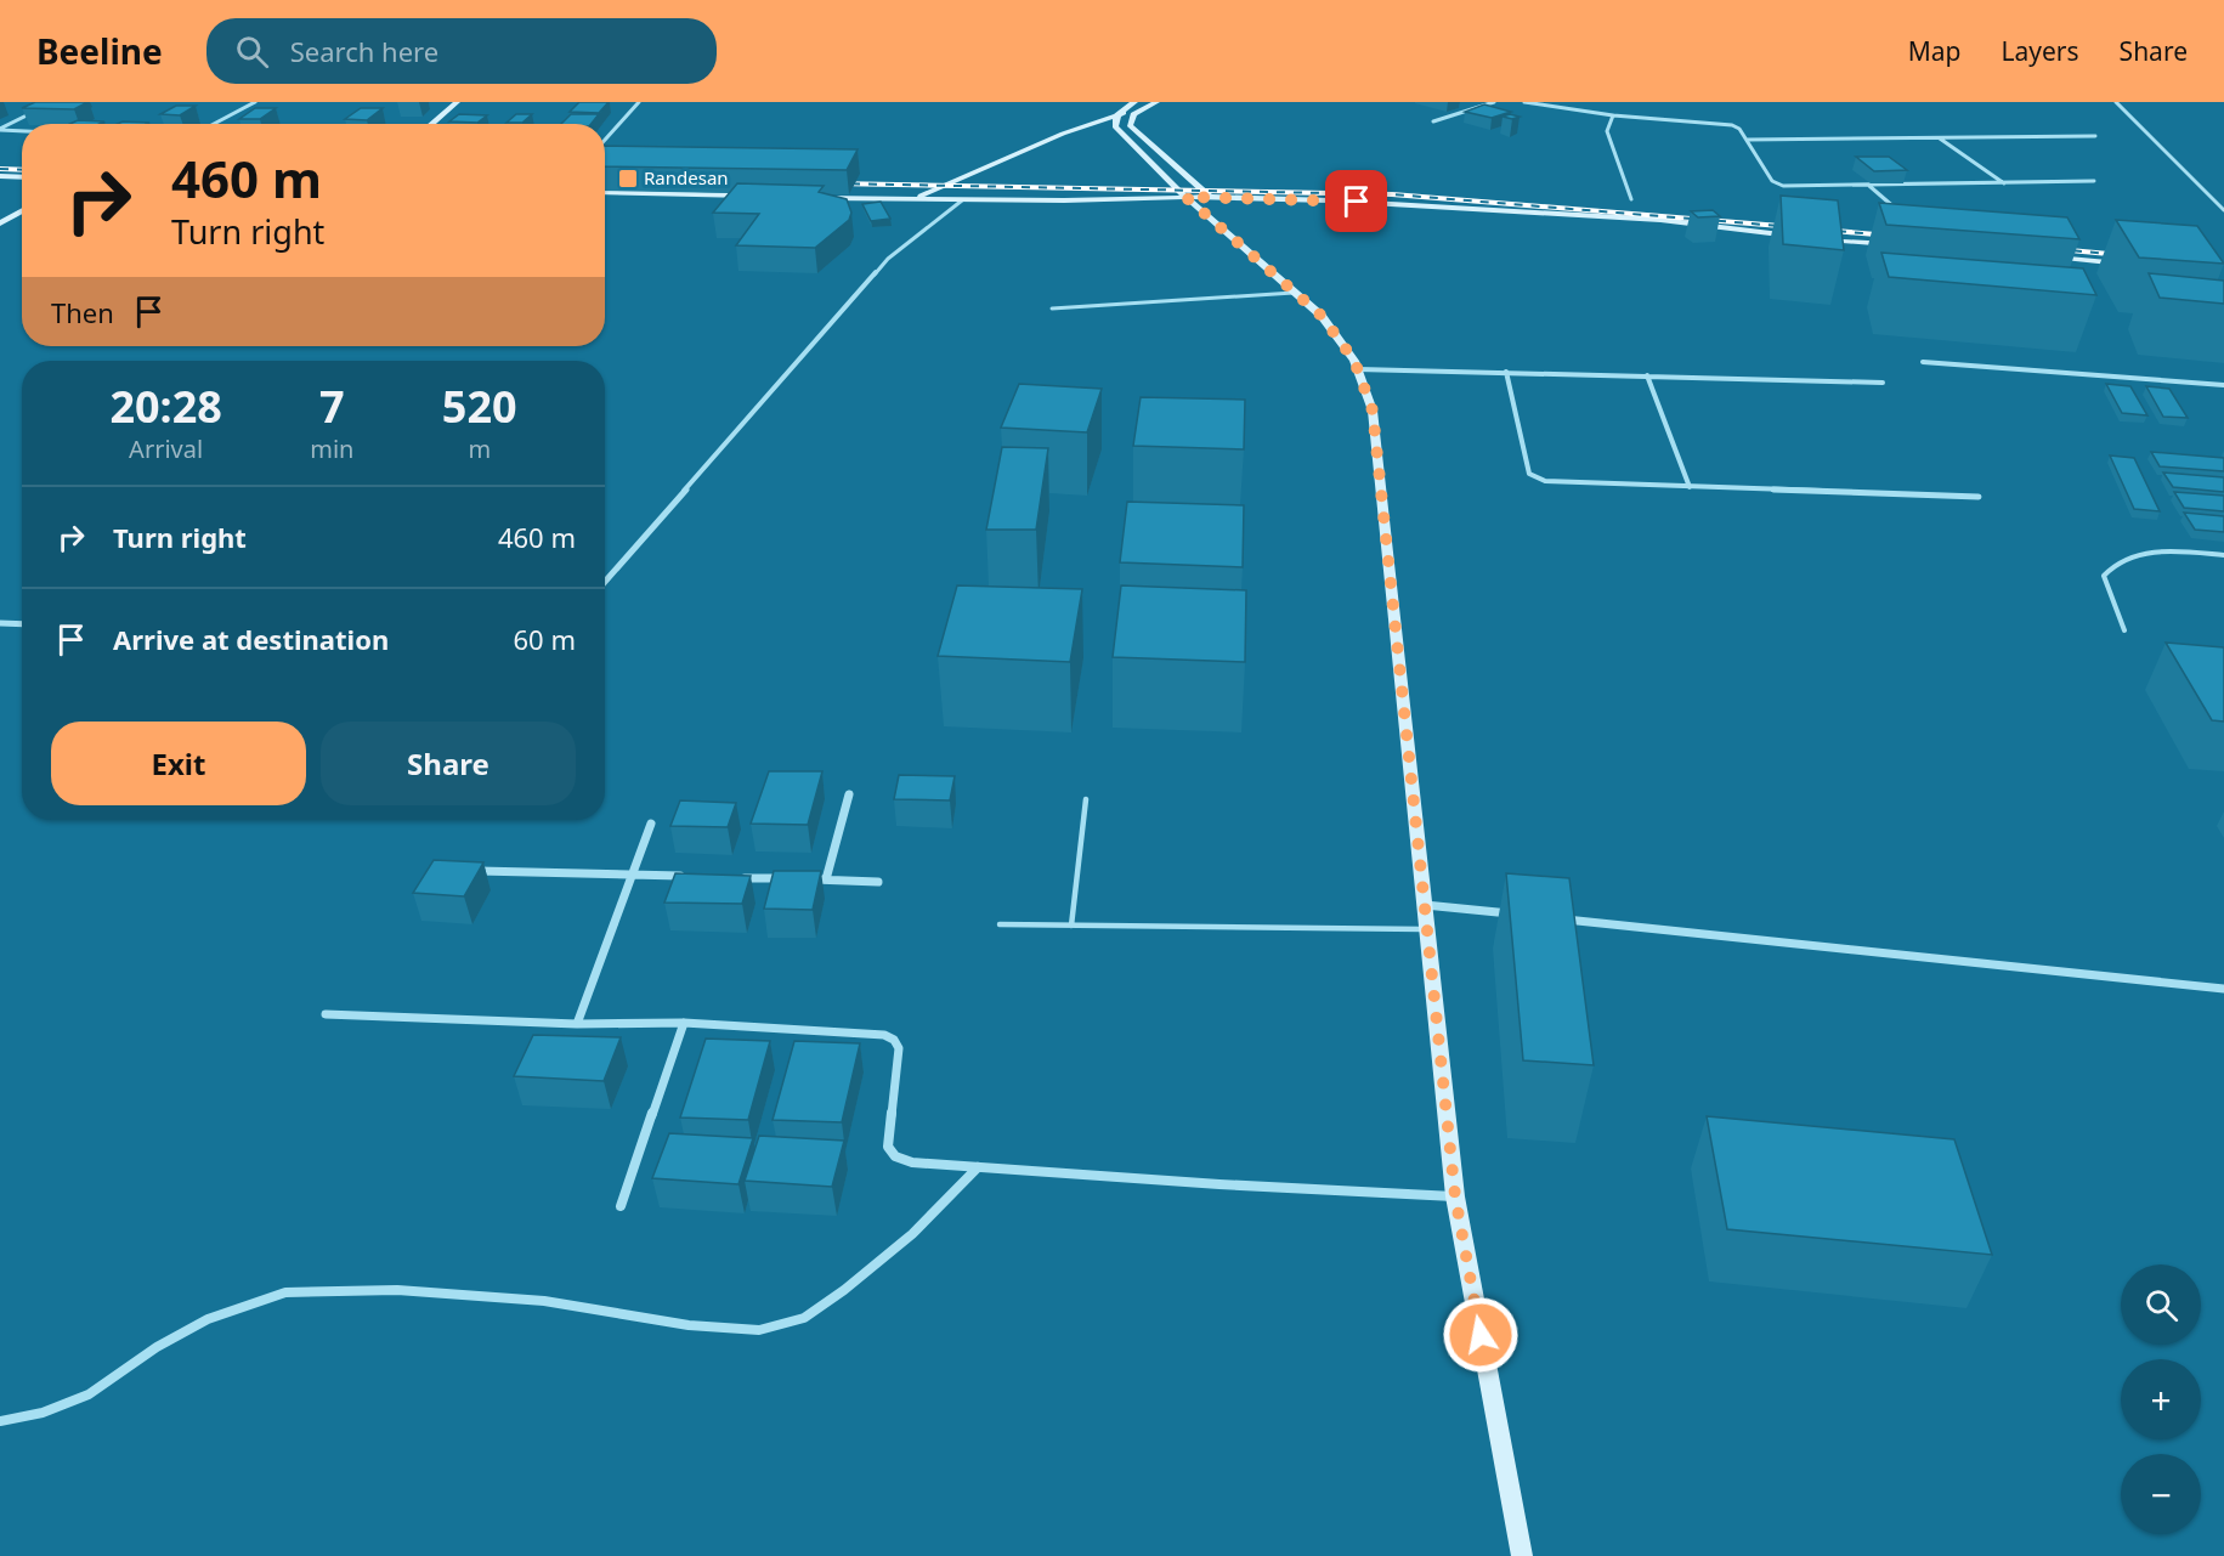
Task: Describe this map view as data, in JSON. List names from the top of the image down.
{
  "places": {
    "transit": ["Randesan"]
  },
  "page": {
    "header": "Beeline",
    "search": "Search here",
    "nav": ["Map", "Layers", "Share"],
    "turn": ["460 m", "Turn right"],
    "then": "Then",
    "eta": [
      "20:28",
      "Arrival",
      "7",
      "min",
      "520",
      "m"
    ],
    "list": [
      {
        "name": "Turn right",
        "value": "460 m"
      },
      {
        "name": "Arrive at destination",
        "value": "60 m"
      }
    ],
    "buttons": ["Exit", "Share"],
    "map_buttons": ["+", "−"]
  }
}
